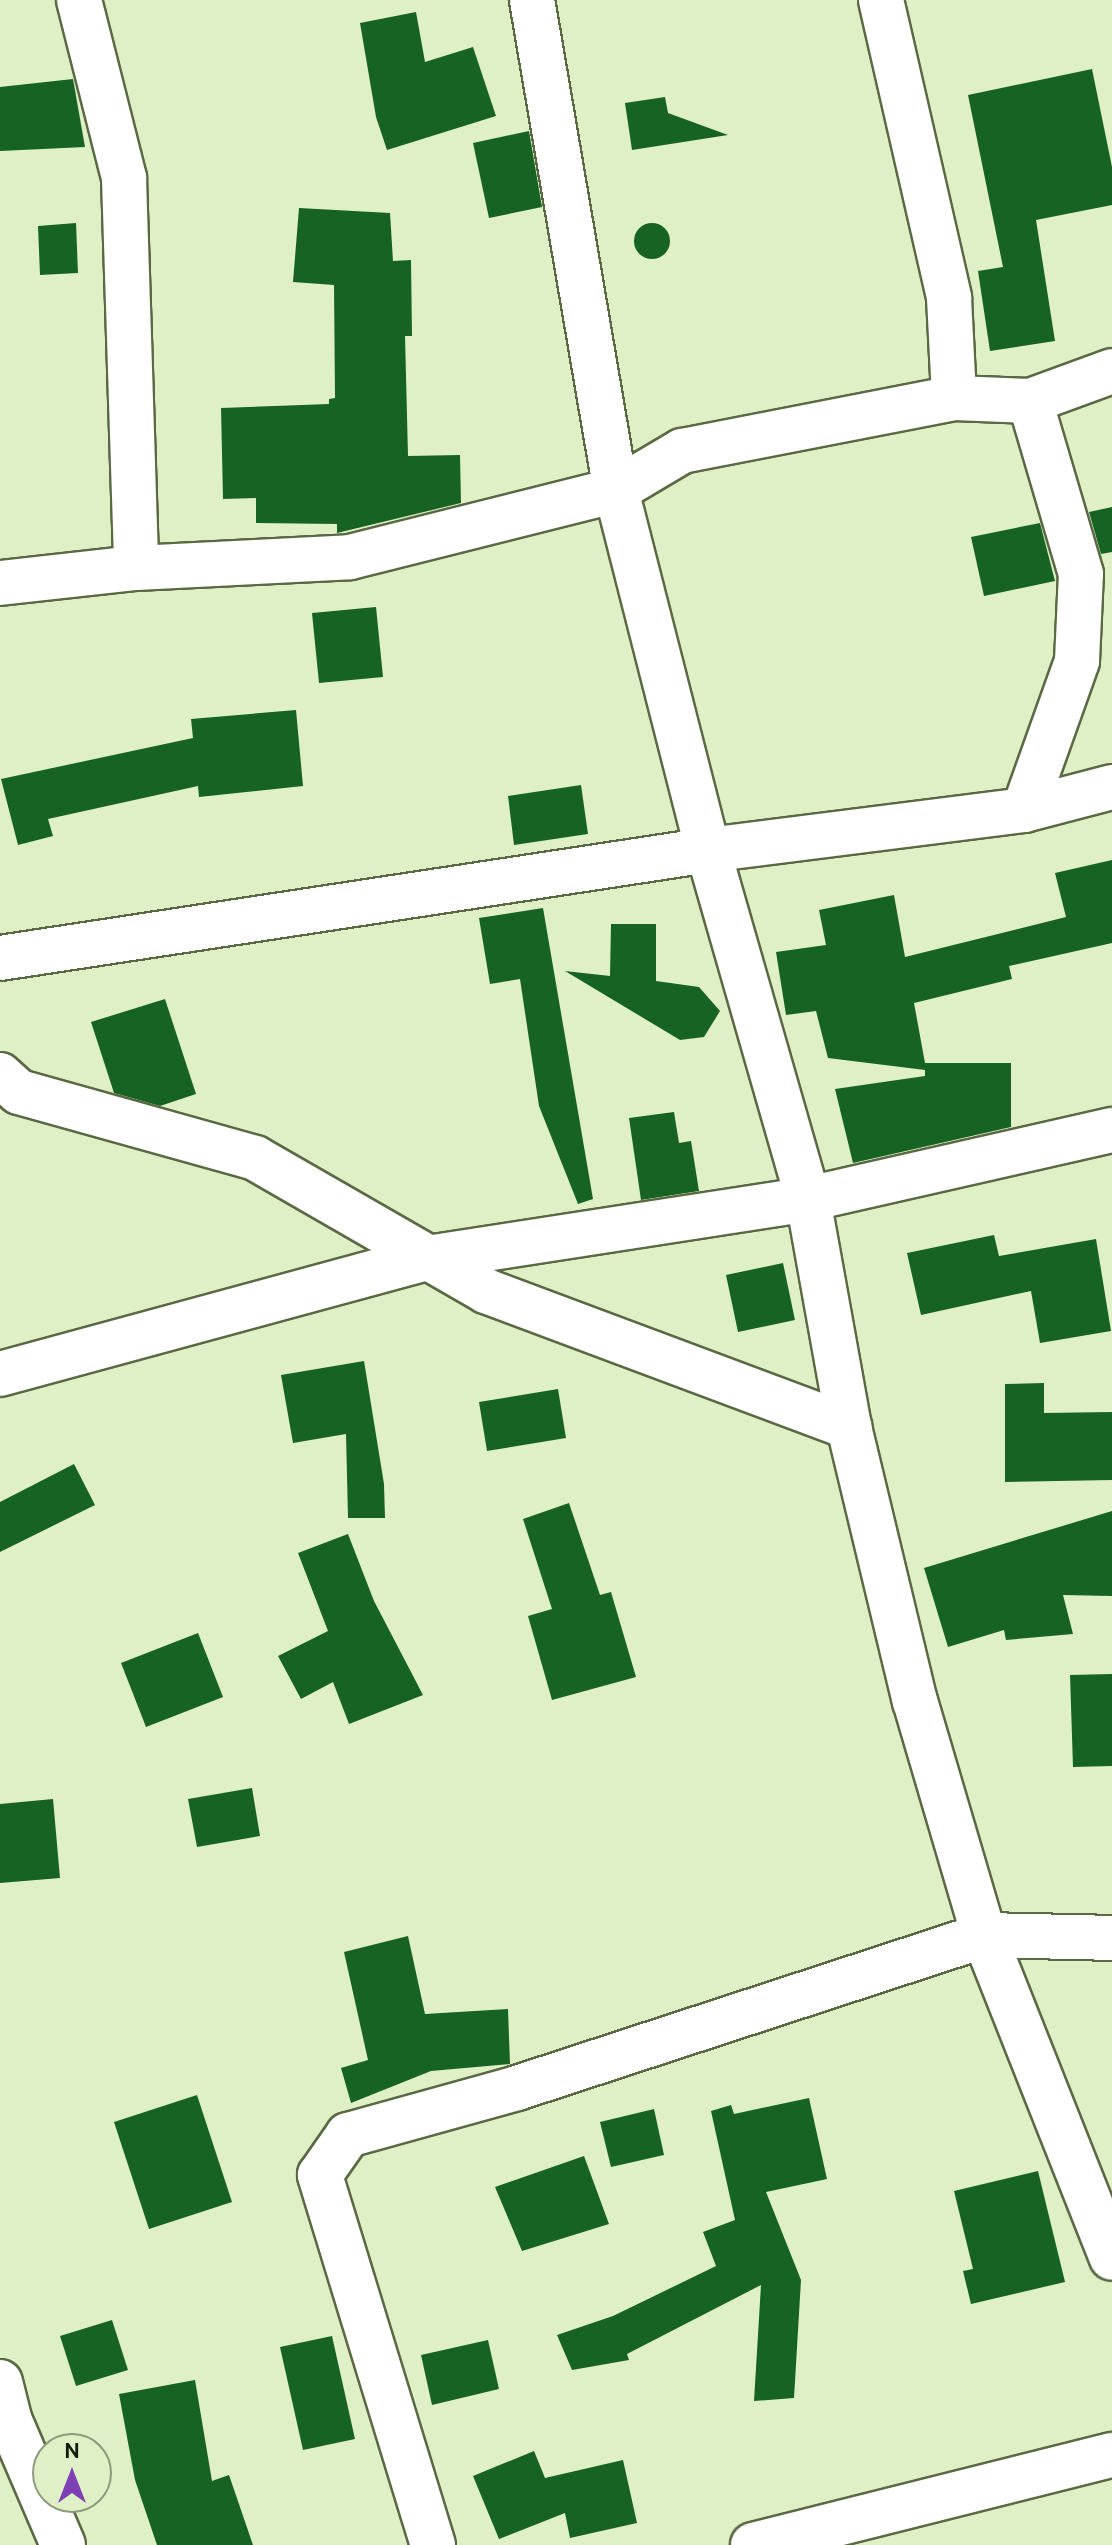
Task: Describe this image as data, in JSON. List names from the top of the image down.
{
  "north": "top"
}
